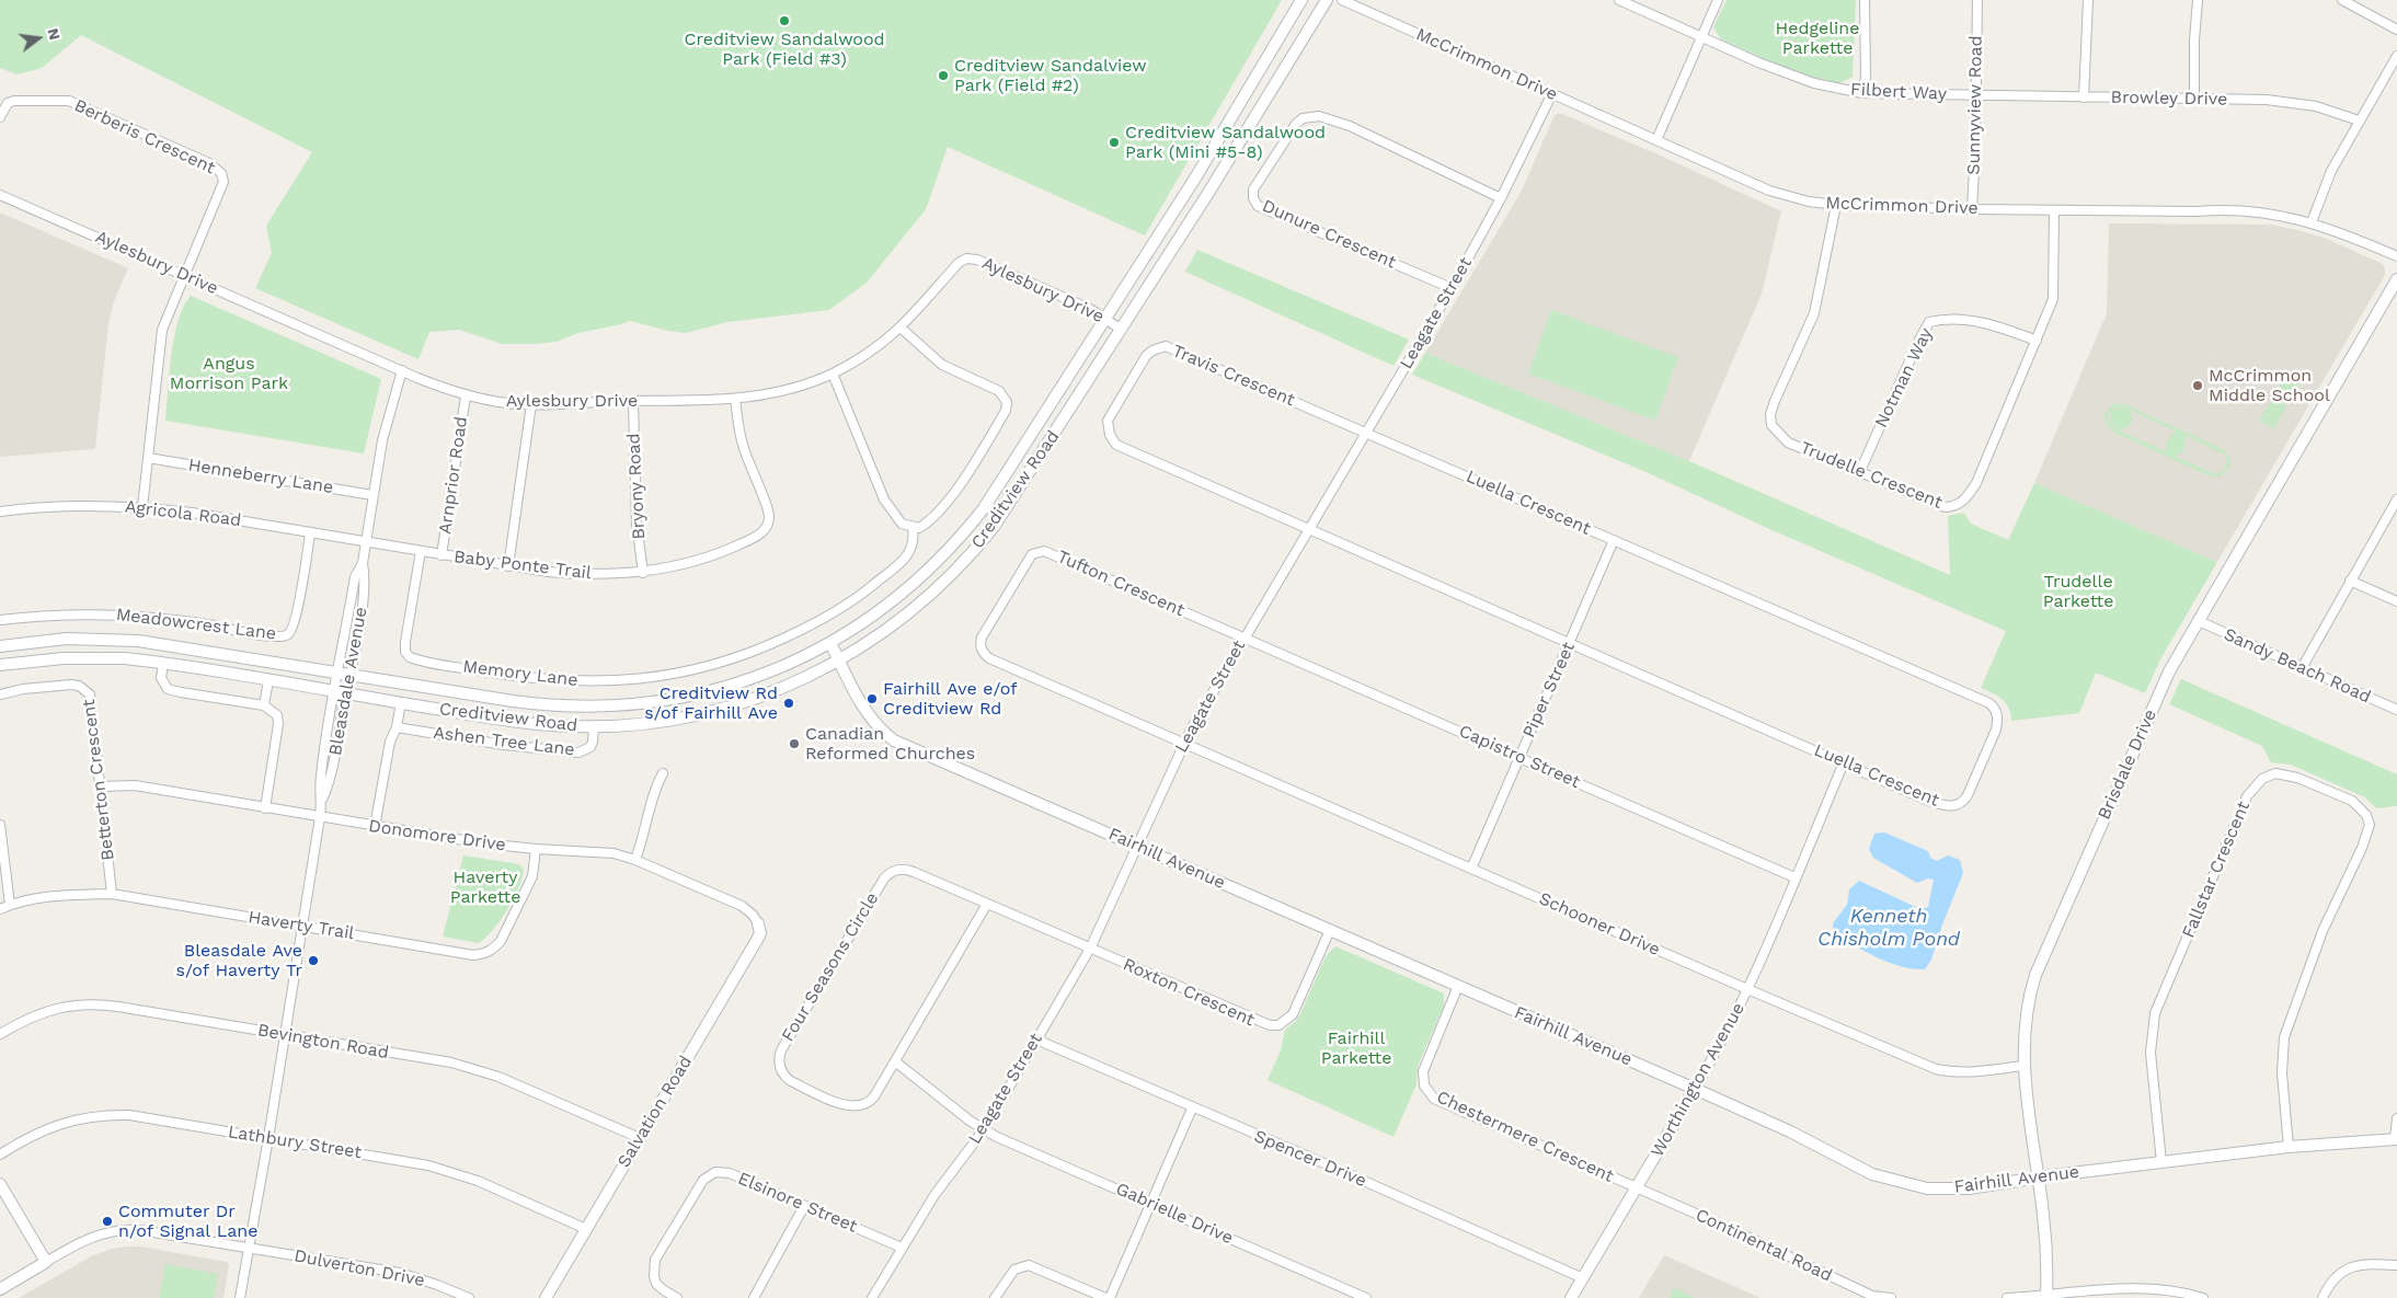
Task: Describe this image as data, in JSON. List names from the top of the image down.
{
  "streets": {
    "street": [
      "McCrimmon Drive",
      "Filbert Way",
      "Browley Drive",
      "Sunnyview Road",
      "Berberis Crescent",
      "Dunure Crescent",
      "Aylesbury Drive",
      "Leagate Street",
      "Travis Crescent",
      "Notman Way",
      "Arnprior Road",
      "Trudelle Crescent",
      "Henneberry Lane",
      "Bryony Road",
      "Creditview Road",
      "Luella Crescent",
      "Agricola Road",
      "Baby Ponte Trail",
      "Tufton Crescent",
      "Meadowcrest Lane",
      "Sandy Beach Road",
      "Memory Lane",
      "Bleasdale Avenue",
      "Piper Street",
      "Ashen Tree Lane",
      "Capistro Street",
      "Brisdale Drive",
      "Betterton Crescent",
      "Donomore Drive",
      "Fairhill Avenue",
      "Fallstar Crescent",
      "Schooner Drive",
      "Haverty Trail",
      "Four Seasons Circle",
      "Roxton Crescent",
      "Bevington Road",
      "Worthington Avenue",
      "Salvation Road",
      "Chestermere Crescent",
      "Lathbury Street",
      "Spencer Drive",
      "Elsinore Street",
      "Gabrielle Drive",
      "Continental Road",
      "Dulverton Drive"
    ]
  },
  "crossings": [
    ["McCrimmon Drive", "Sunnyview Road"],
    ["McCrimmon Drive", "Leagate Street"],
    ["McCrimmon Drive", "Trudelle Crescent"],
    ["Filbert Way", "Browley Drive"],
    ["Filbert Way", "Sunnyview Road"],
    ["Browley Drive", "Sunnyview Road"],
    ["Berberis Crescent", "Aylesbury Drive"],
    ["Berberis Crescent", "Henneberry Lane"],
    ["Berberis Crescent", "Agricola Road"],
    ["Dunure Crescent", "Leagate Street"],
    ["Aylesbury Drive", "Arnprior Road"],
    ["Aylesbury Drive", "Bryony Road"],
    ["Aylesbury Drive", "Creditview Road"],
    ["Aylesbury Drive", "Baby Ponte Trail"],
    ["Aylesbury Drive", "Bleasdale Avenue"],
    ["Leagate Street", "Travis Crescent"],
    ["Leagate Street", "Luella Crescent"],
    ["Leagate Street", "Tufton Crescent"],
    ["Leagate Street", "Capistro Street"],
    ["Leagate Street", "Fairhill Avenue"],
    ["Leagate Street", "Schooner Drive"],
    ["Leagate Street", "Four Seasons Circle"],
    ["Leagate Street", "Roxton Crescent"],
    ["Leagate Street", "Spencer Drive"],
    ["Leagate Street", "Elsinore Street"],
    ["Leagate Street", "Gabrielle Drive"],
    ["Travis Crescent", "Luella Crescent"],
    ["Notman Way", "Trudelle Crescent"],
    ["Arnprior Road", "Baby Ponte Trail"],
    ["Henneberry Lane", "Bleasdale Avenue"],
    ["Bryony Road", "Baby Ponte Trail"],
    ["Creditview Road", "Bleasdale Avenue"],
    ["Creditview Road", "Ashen Tree Lane"],
    ["Creditview Road", "Fairhill Avenue"],
    ["Luella Crescent", "Piper Street"],
    ["Luella Crescent", "Worthington Avenue"],
    ["Agricola Road", "Baby Ponte Trail"],
    ["Agricola Road", "Meadowcrest Lane"],
    ["Agricola Road", "Bleasdale Avenue"],
    ["Baby Ponte Trail", "Memory Lane"],
    ["Baby Ponte Trail", "Bleasdale Avenue"],
    ["Tufton Crescent", "Capistro Street"],
    ["Tufton Crescent", "Schooner Drive"],
    ["Sandy Beach Road", "Brisdale Drive"],
    ["Bleasdale Avenue", "Donomore Drive"],
    ["Bleasdale Avenue", "Haverty Trail"],
    ["Bleasdale Avenue", "Bevington Road"],
    ["Bleasdale Avenue", "Lathbury Street"],
    ["Bleasdale Avenue", "Dulverton Drive"],
    ["Piper Street", "Capistro Street"],
    ["Piper Street", "Schooner Drive"],
    ["Capistro Street", "Worthington Avenue"],
    ["Brisdale Drive", "Fairhill Avenue"],
    ["Brisdale Drive", "Schooner Drive"],
    ["Betterton Crescent", "Donomore Drive"],
    ["Betterton Crescent", "Haverty Trail"],
    ["Donomore Drive", "Haverty Trail"],
    ["Donomore Drive", "Salvation Road"],
    ["Fairhill Avenue", "Fallstar Crescent"],
    ["Fairhill Avenue", "Roxton Crescent"],
    ["Fairhill Avenue", "Worthington Avenue"],
    ["Fairhill Avenue", "Chestermere Crescent"],
    ["Schooner Drive", "Worthington Avenue"],
    ["Four Seasons Circle", "Roxton Crescent"],
    ["Four Seasons Circle", "Gabrielle Drive"],
    ["Bevington Road", "Salvation Road"],
    ["Worthington Avenue", "Chestermere Crescent"],
    ["Worthington Avenue", "Spencer Drive"],
    ["Worthington Avenue", "Continental Road"],
    ["Salvation Road", "Lathbury Street"],
    ["Chestermere Crescent", "Continental Road"]
  ],
  "water": ["Kenneth Chisholm Pond"],
  "parks": [
    "Hedgeline Parkette",
    "Angus Morrison Park",
    "Trudelle Parkette",
    "Haverty Parkette",
    "Fairhill Parkette"
  ],
  "places": [
    "Creditview Sandalwood Park (Field #3)",
    "Creditview Sandalview Park (Field #2)",
    "Creditview Sandalwood Park (Mini #5-8)",
    "McCrimmon Middle School",
    "Fairhill Ave e/of Creditview Rd",
    "Creditview Rd s/of Fairhill Ave",
    "Canadian Reformed Churches",
    "Bleasdale Ave s/of Haverty Tr",
    "Commuter Dr n/of Signal Lane"
  ],
  "north": "right"
}
